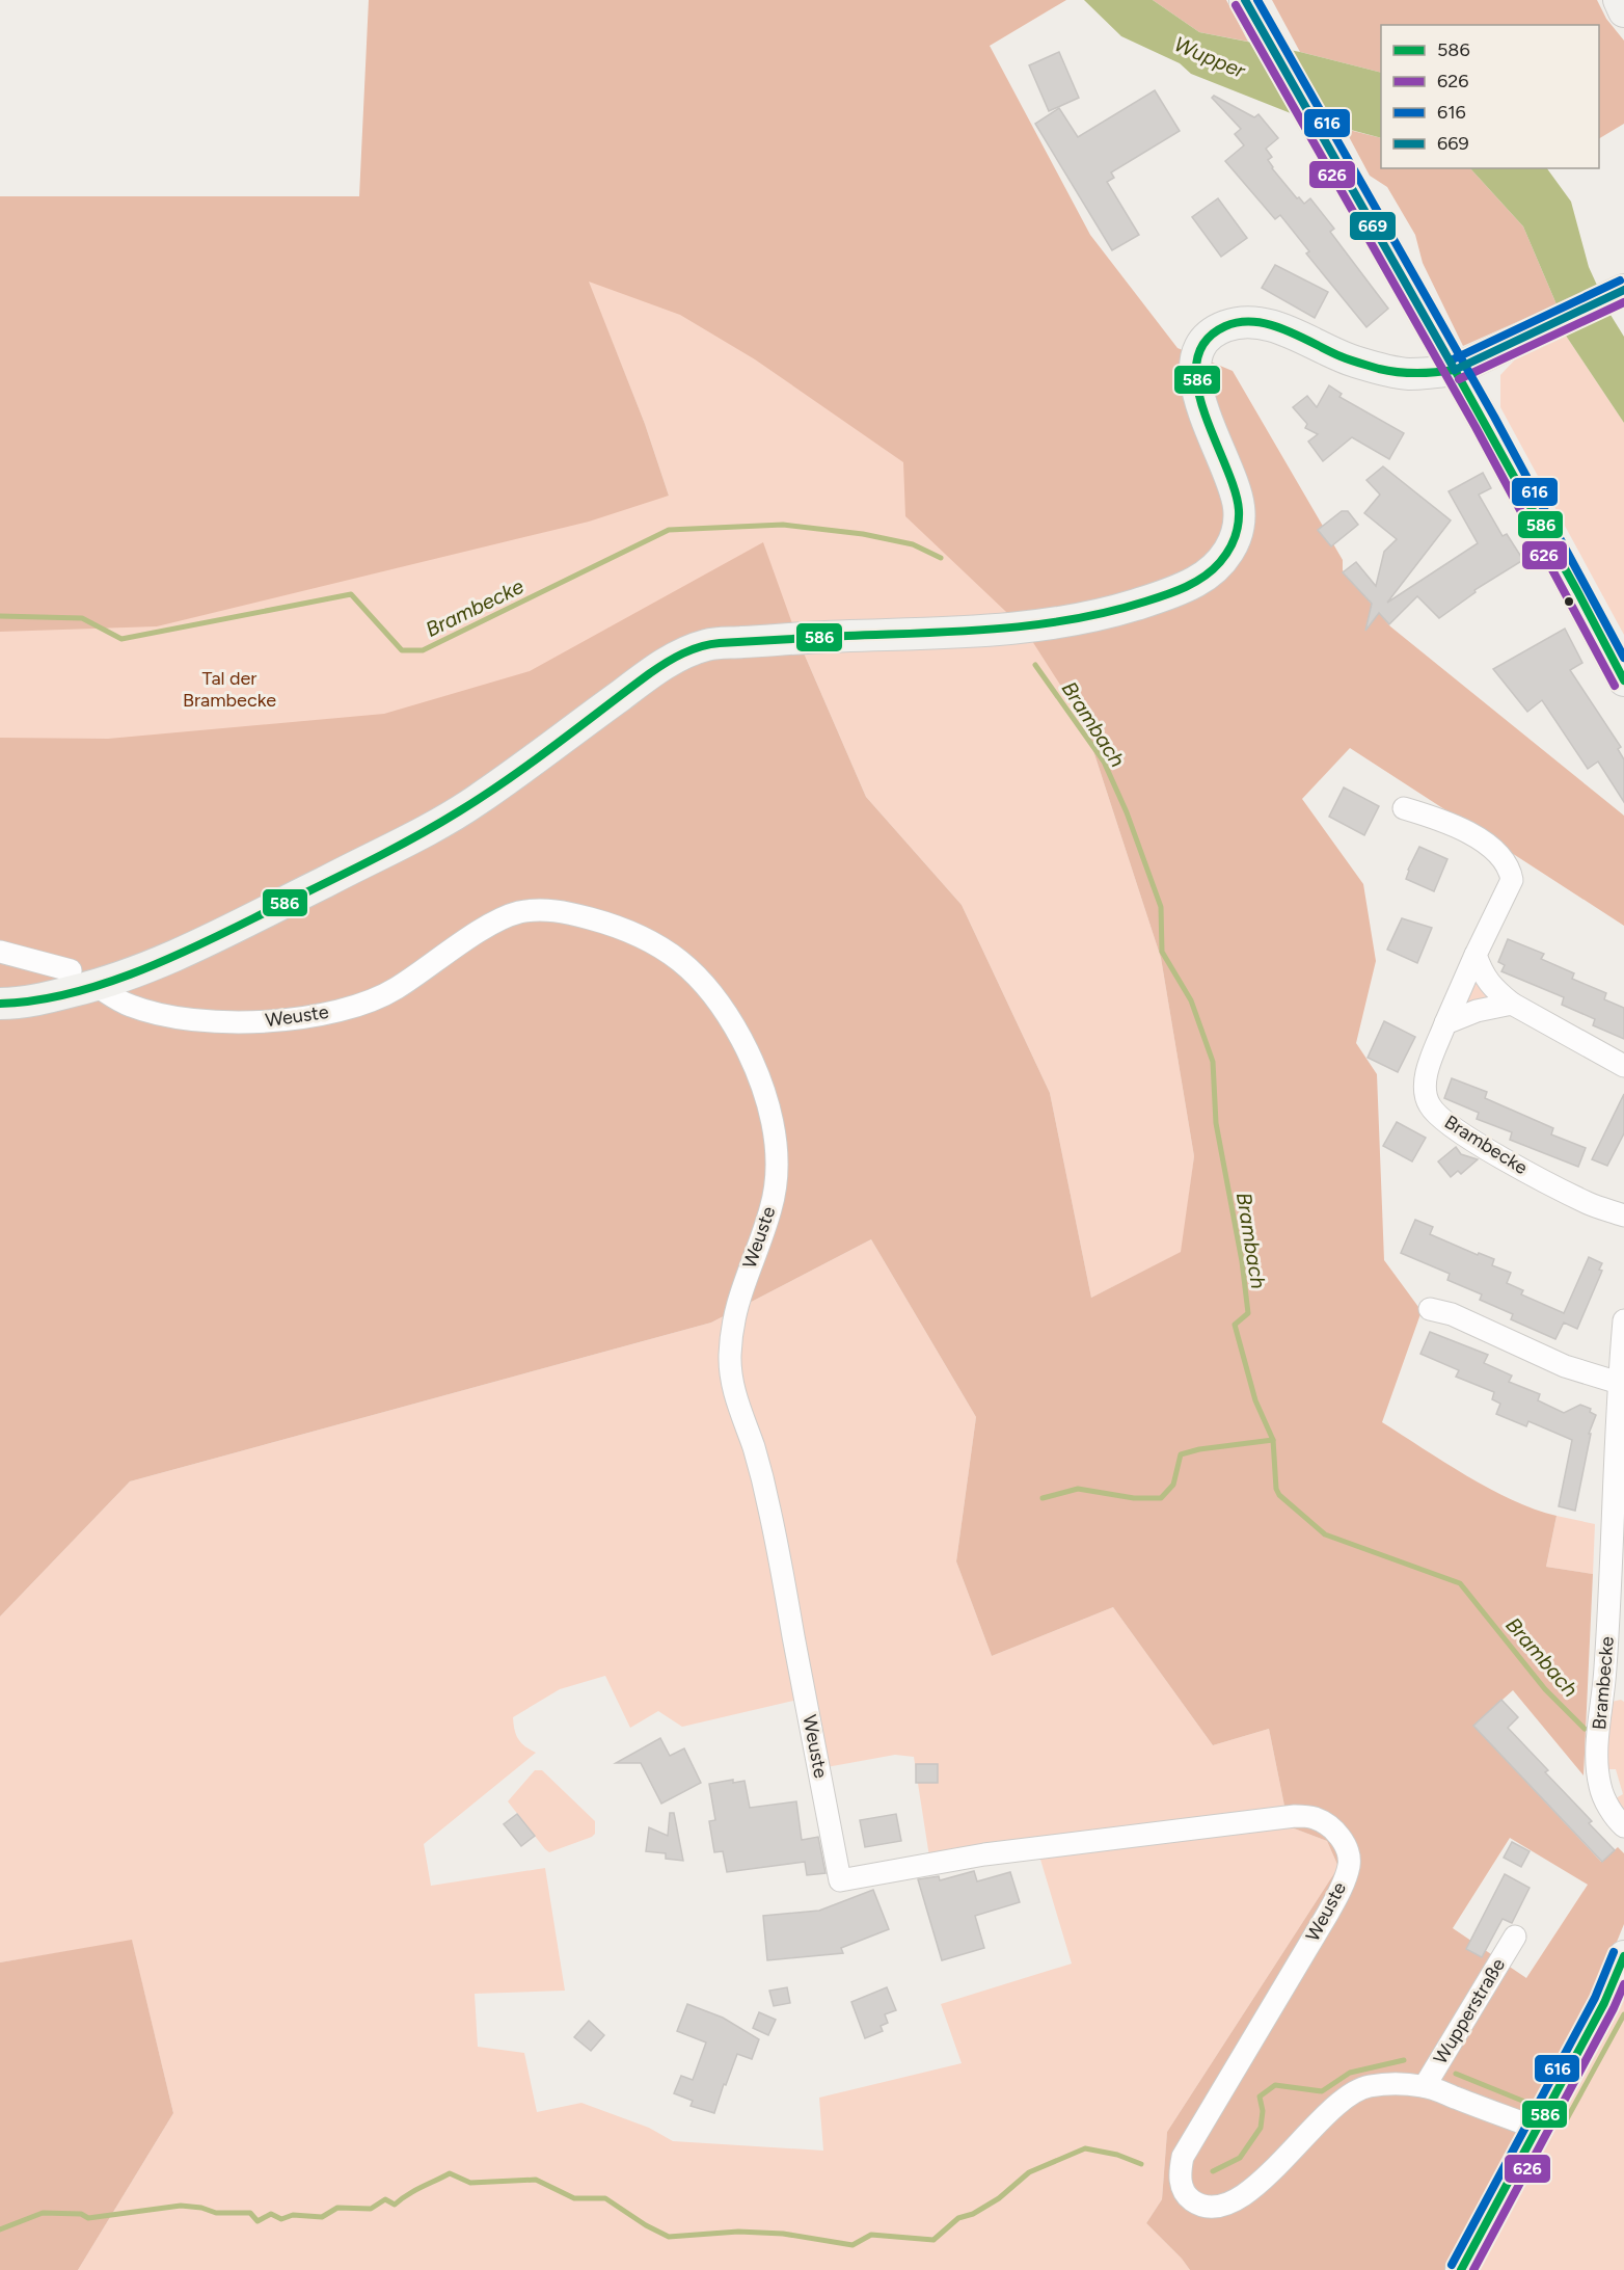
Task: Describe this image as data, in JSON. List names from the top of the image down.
{
  "streets": {
    "street": ["Weuste", "Brambecke", "Wupperstraße"]
  },
  "crossings": [
    ["Weuste", "Wupperstraße"]
  ],
  "water": ["Wupper", "Brambecke", "Brambach"],
  "parks": ["Tal der Brambecke"],
  "lines": [
    "transit line 616",
    "transit line 669",
    "transit line 626",
    "transit line 586"
  ],
  "legend": [
    "586",
    "626",
    "616",
    "669"
  ]
}
